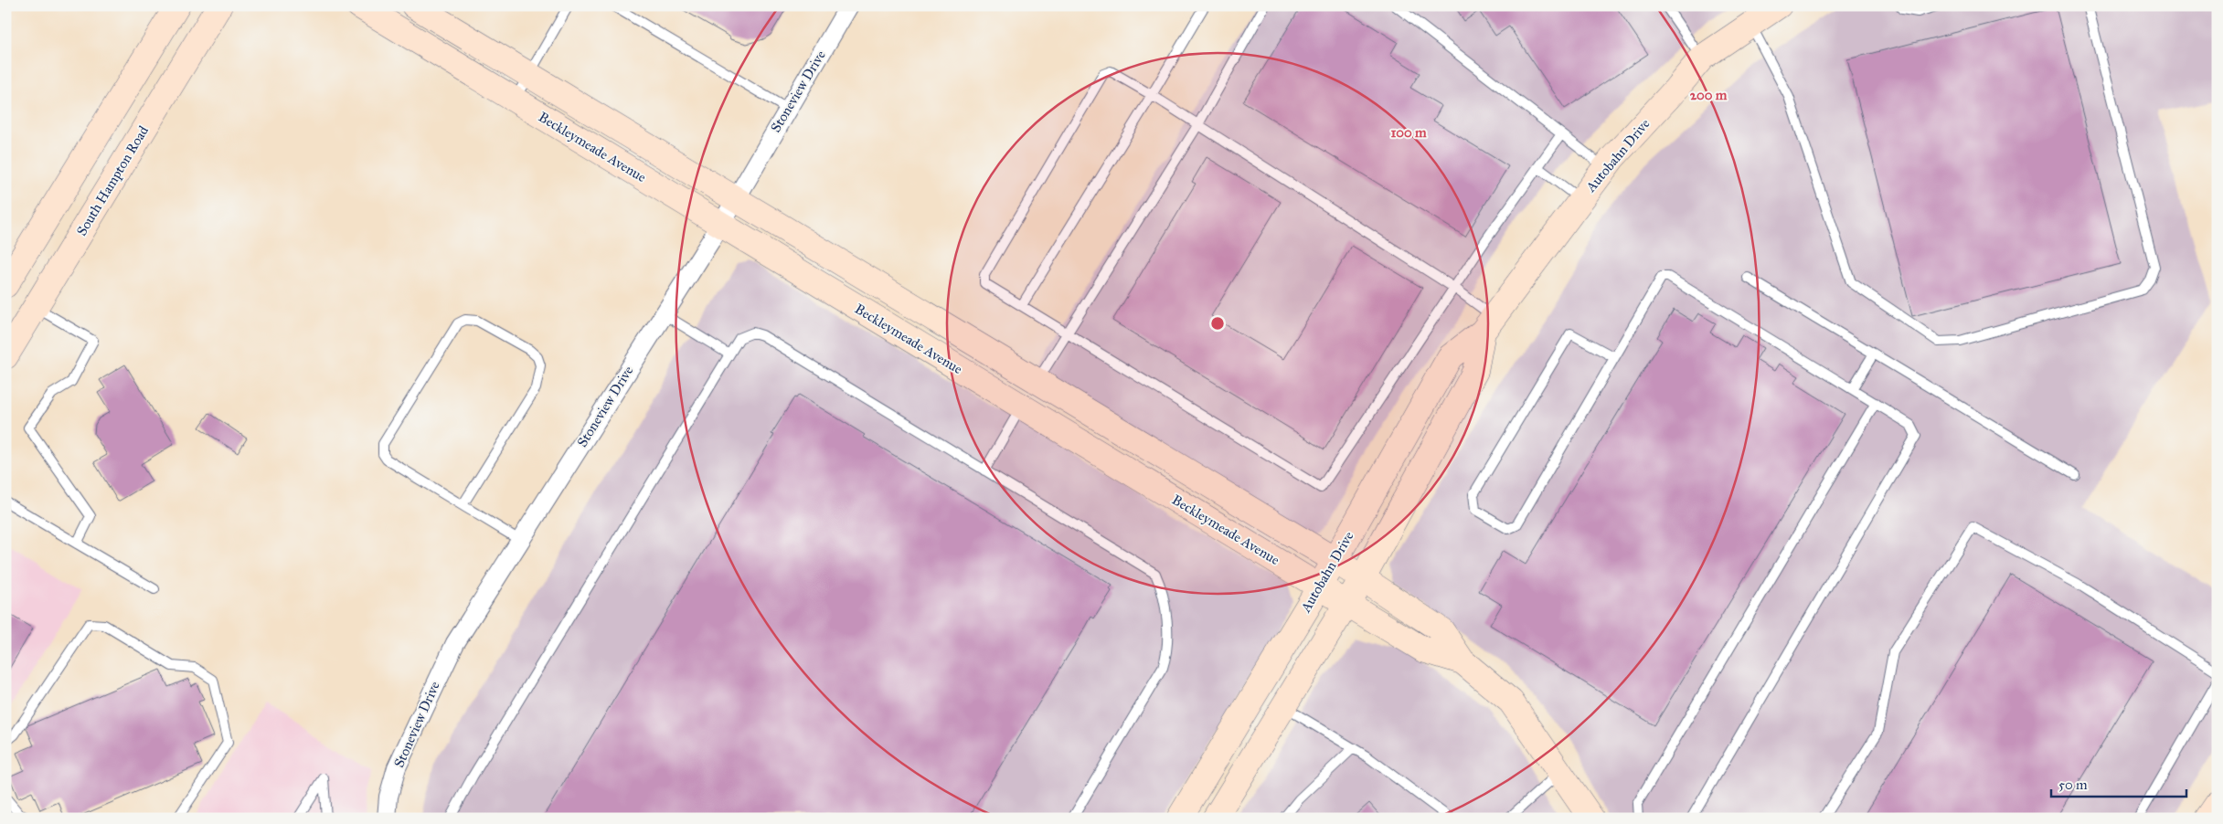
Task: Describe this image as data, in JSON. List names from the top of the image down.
{
  "streets": {
    "street": [
      "Stoneview Drive",
      "Beckleymeade Avenue",
      "Autobahn Drive",
      "South Hampton Road"
    ]
  },
  "crossings": [
    ["Stoneview Drive", "Beckleymeade Avenue"],
    ["Beckleymeade Avenue", "Autobahn Drive"]
  ],
  "scale_bar": "50 m",
  "rings": ["200 m", "100 m"]
}
